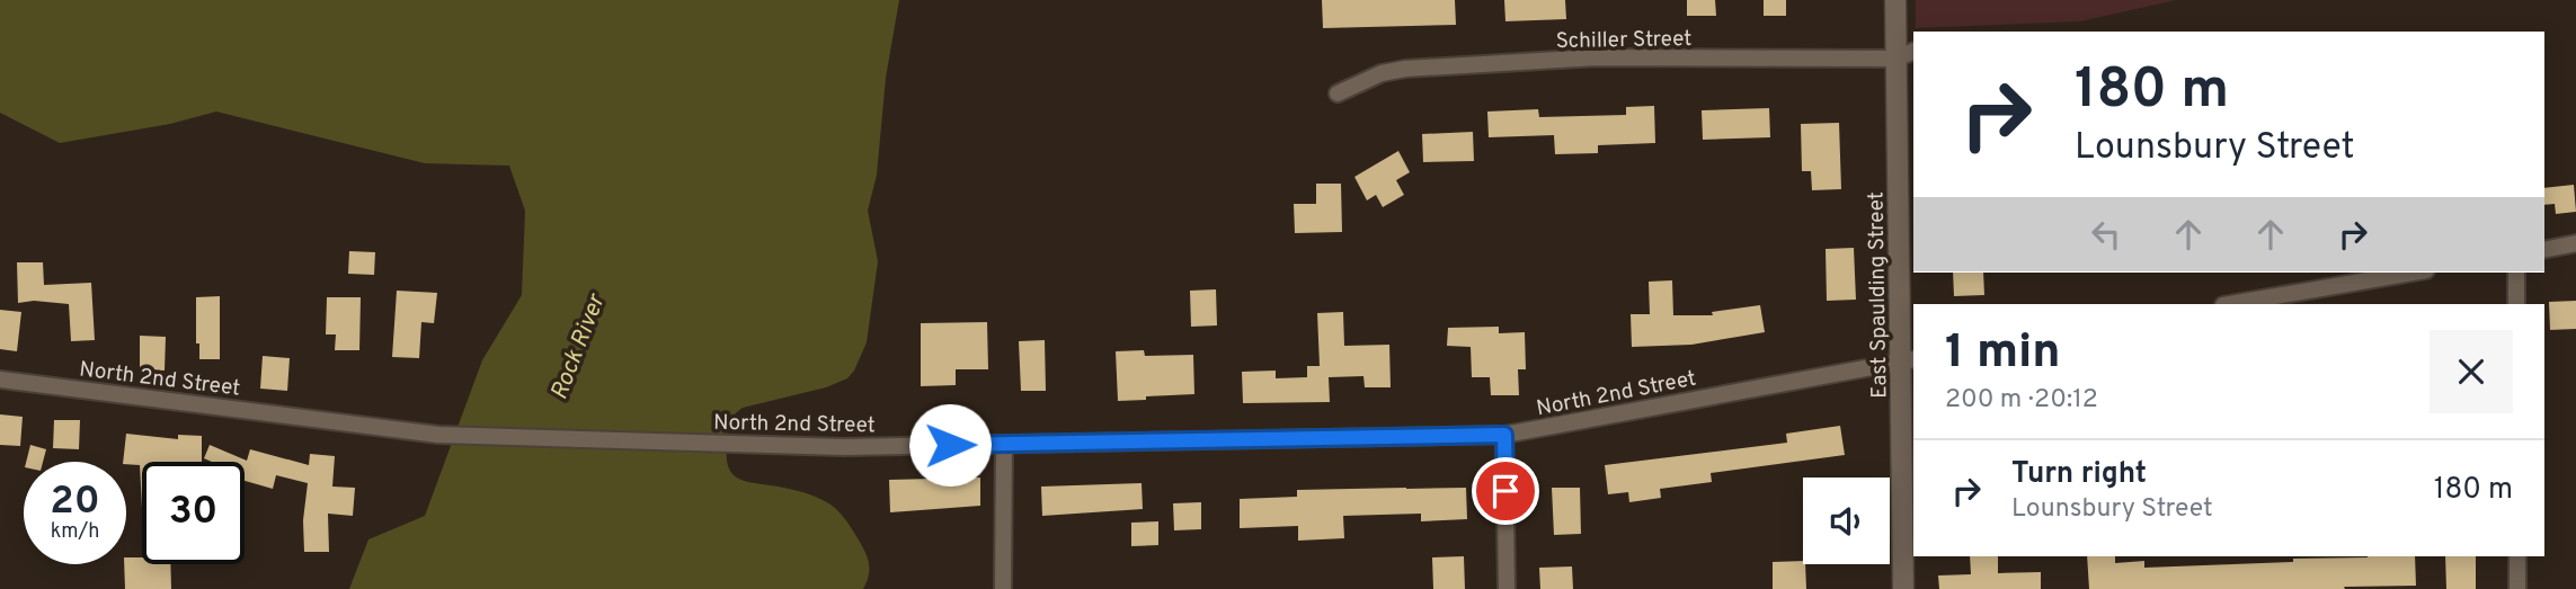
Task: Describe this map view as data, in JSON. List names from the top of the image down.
{
  "streets": {
    "street": ["Schiller Street", "East Spaulding Street", "North 2nd Street"]
  },
  "crossings": [
    ["Schiller Street", "East Spaulding Street"],
    ["East Spaulding Street", "North 2nd Street"]
  ],
  "water": ["Rock River"],
  "page": {
    "turn": ["180 m", "Lounsbury Street"],
    "heading": ["1 min", "200 m · 20:12"],
    "list": [
      {
        "name": "Turn right",
        "note": "Lounsbury Street",
        "value": "180 m"
      }
    ],
    "speed": "20 km/h",
    "limit": "30"
  }
}
